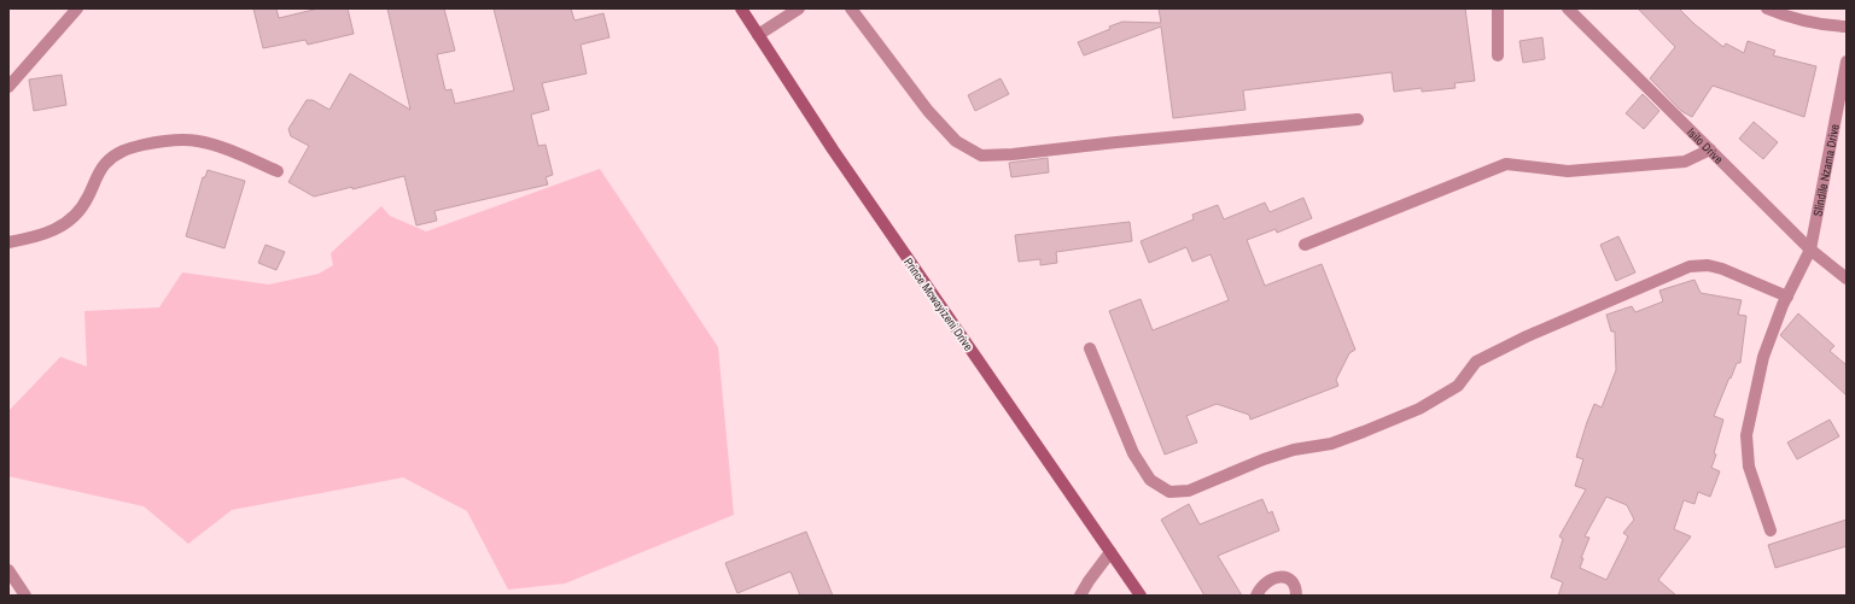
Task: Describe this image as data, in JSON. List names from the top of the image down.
{
  "streets": {
    "street": ["Isilo Drive", "Slindile Nzama Drive", "Prince Mcwayizeni Drive"]
  },
  "crossings": [
    ["Isilo Drive", "Slindile Nzama Drive"]
  ]
}
